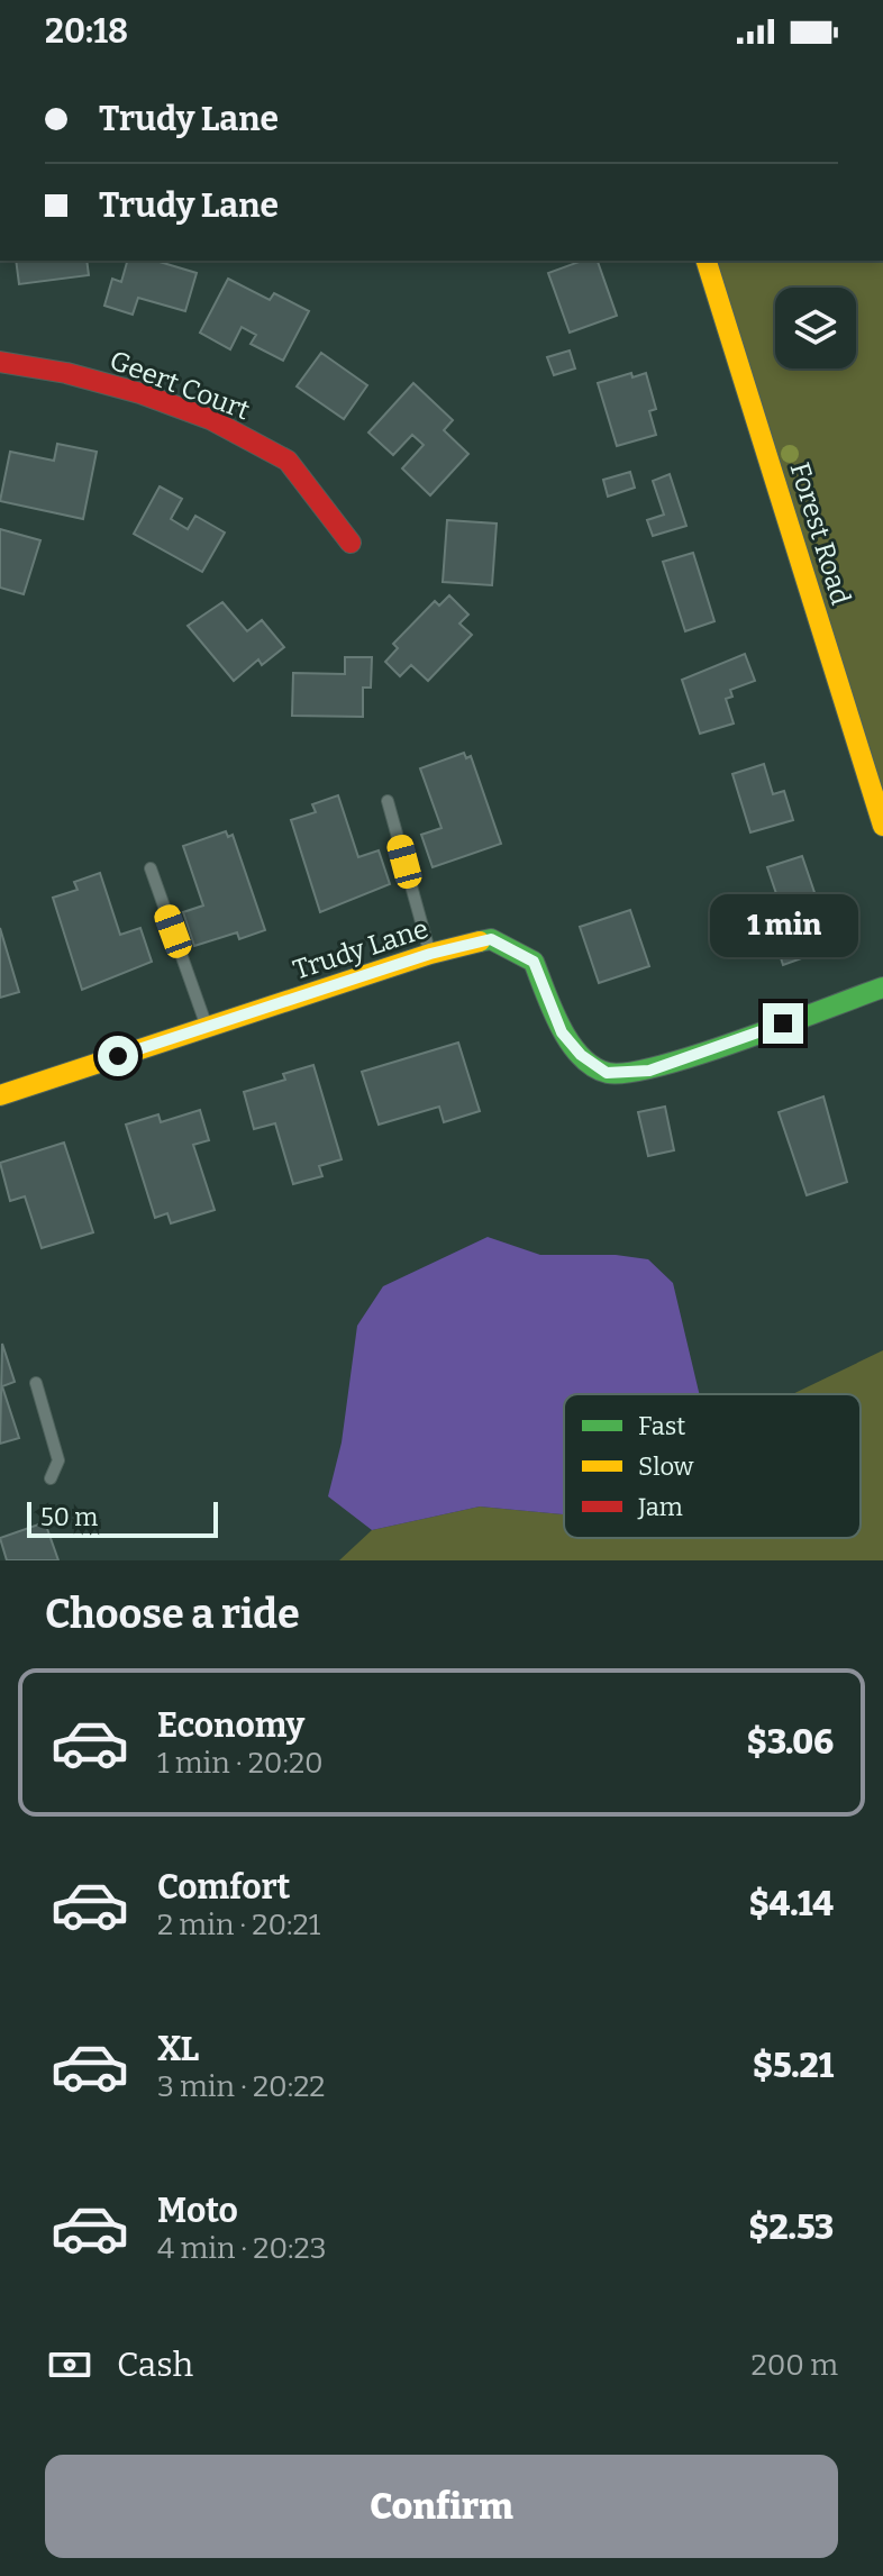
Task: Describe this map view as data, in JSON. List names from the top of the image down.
{
  "streets": {
    "street": ["Geert Court", "Forest Road", "Trudy Lane"]
  },
  "legend": ["Fast", "Slow", "Jam"],
  "scale_bar": "50 m",
  "page": {
    "status": "20:18",
    "banner": ["Trudy Lane", "Trudy Lane"],
    "bubble": "1 min",
    "scale": "50 m",
    "heading": "Choose a ride",
    "list": [
      {
        "name": "Economy",
        "note": "1 min · 20:20",
        "value": "$3.06"
      },
      {
        "name": "Comfort",
        "note": "2 min · 20:21",
        "value": "$4.14"
      },
      {
        "name": "XL",
        "note": "3 min · 20:22",
        "value": "$5.21"
      },
      {
        "name": "Moto",
        "note": "4 min · 20:23",
        "value": "$2.53"
      }
    ],
    "pay": ["Cash", "200 m"],
    "buttons": "Confirm"
  }
}
